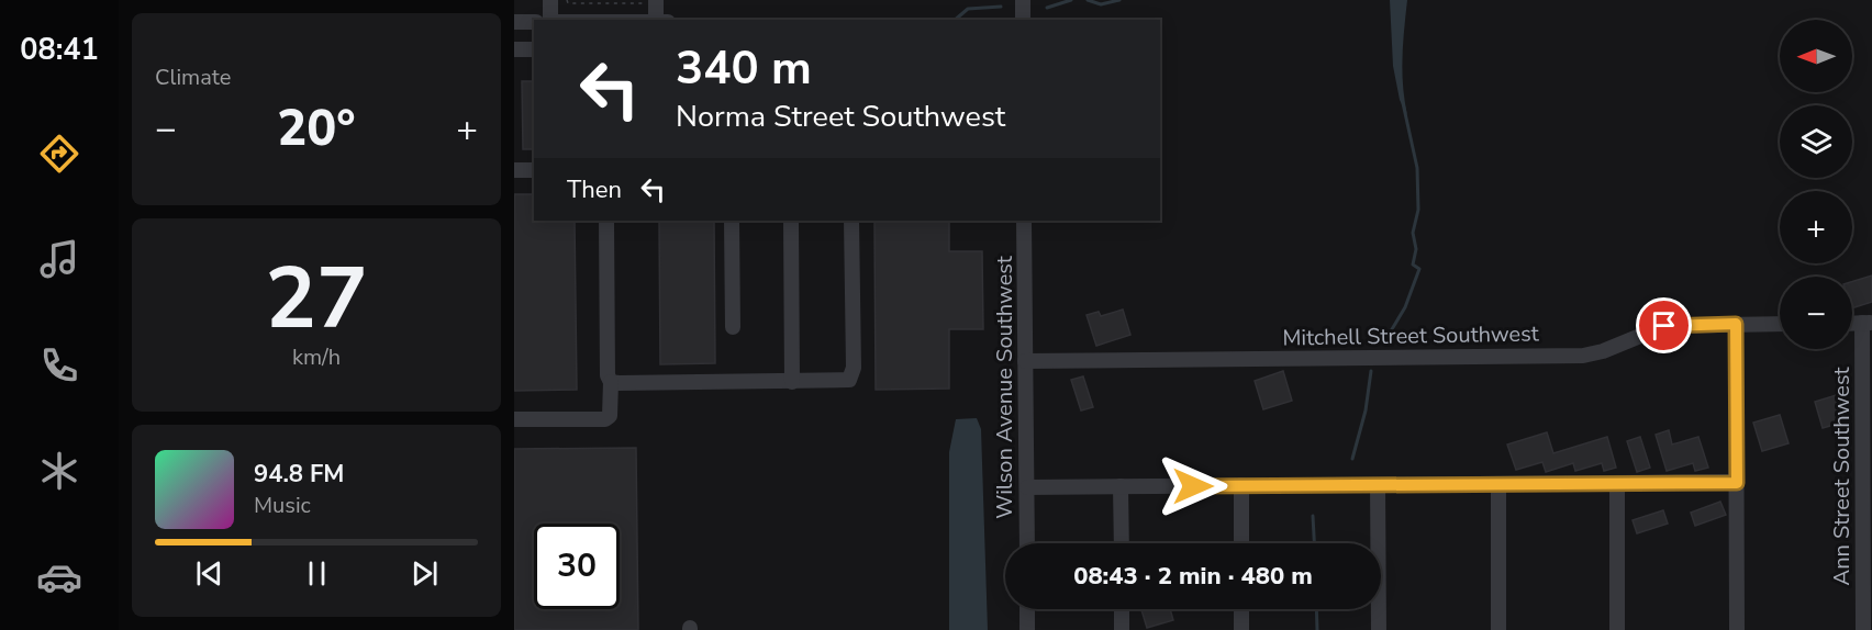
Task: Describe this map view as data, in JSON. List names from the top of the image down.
{
  "streets": {
    "street": ["Mitchell Street Southwest", "Wilson Avenue Southwest", "Ann Street Southwest"]
  },
  "crossings": [
    ["Mitchell Street Southwest", "Wilson Avenue Southwest"]
  ],
  "north": "left",
  "page": {
    "tabs": "08:41",
    "tile": [
      "Climate",
      ["27", "km/h"]
    ],
    "map_buttons": ["+", "−"],
    "turn": ["340 m", "Norma Street Southwest"],
    "heat": ["−", "20°", "+"],
    "then": "Then",
    "song": ["94.8 FM", "Music"],
    "limit": "30",
    "trip": "08:43 · 2 min · 480 m"
  }
}
